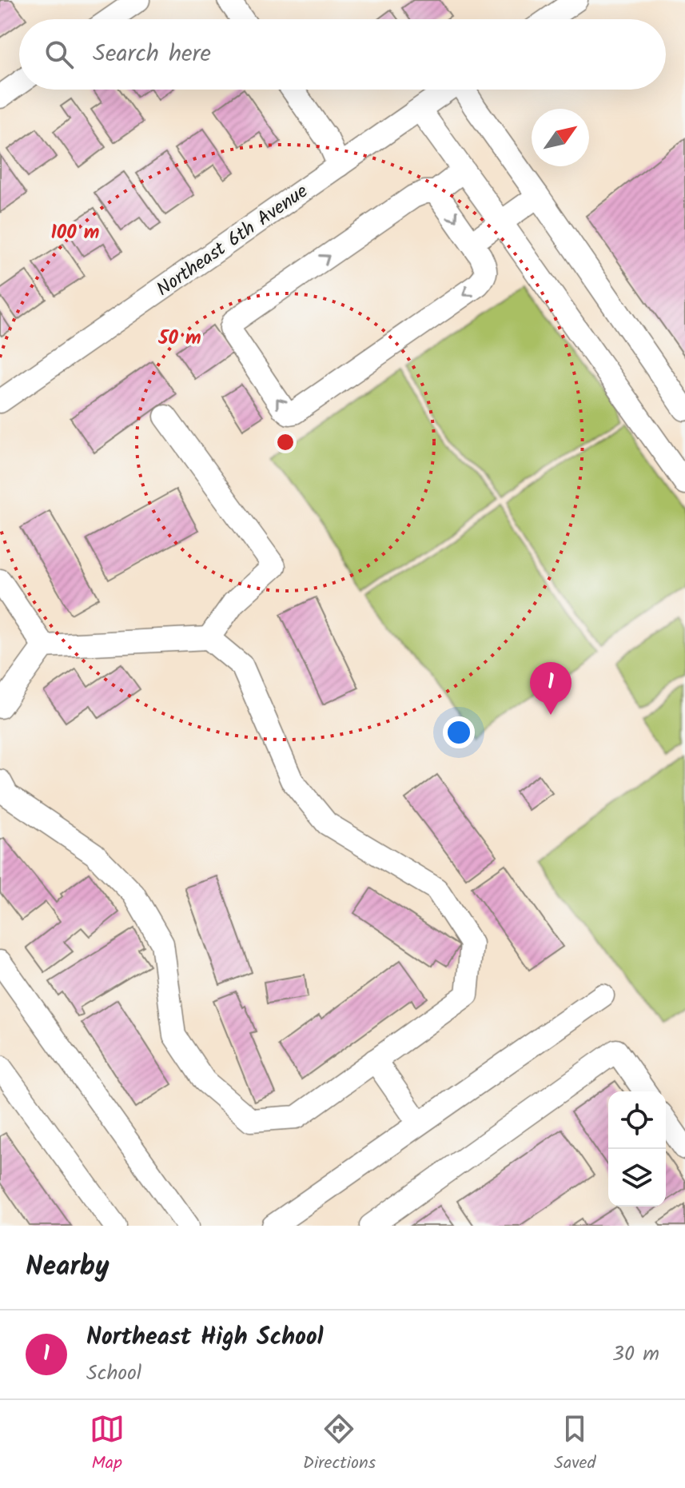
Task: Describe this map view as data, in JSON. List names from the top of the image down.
{
  "streets": {
    "street": ["Northeast 6th Avenue"]
  },
  "north": "top right",
  "page": {
    "search": "Search here",
    "pins": "1",
    "heading": "Nearby",
    "list": [
      {
        "mark": "1",
        "name": "Northeast High School",
        "note": "School",
        "value": "30 m"
      }
    ],
    "nav": ["Map", "Directions", "Saved"]
  },
  "rings": ["100 m", "50 m"]
}
